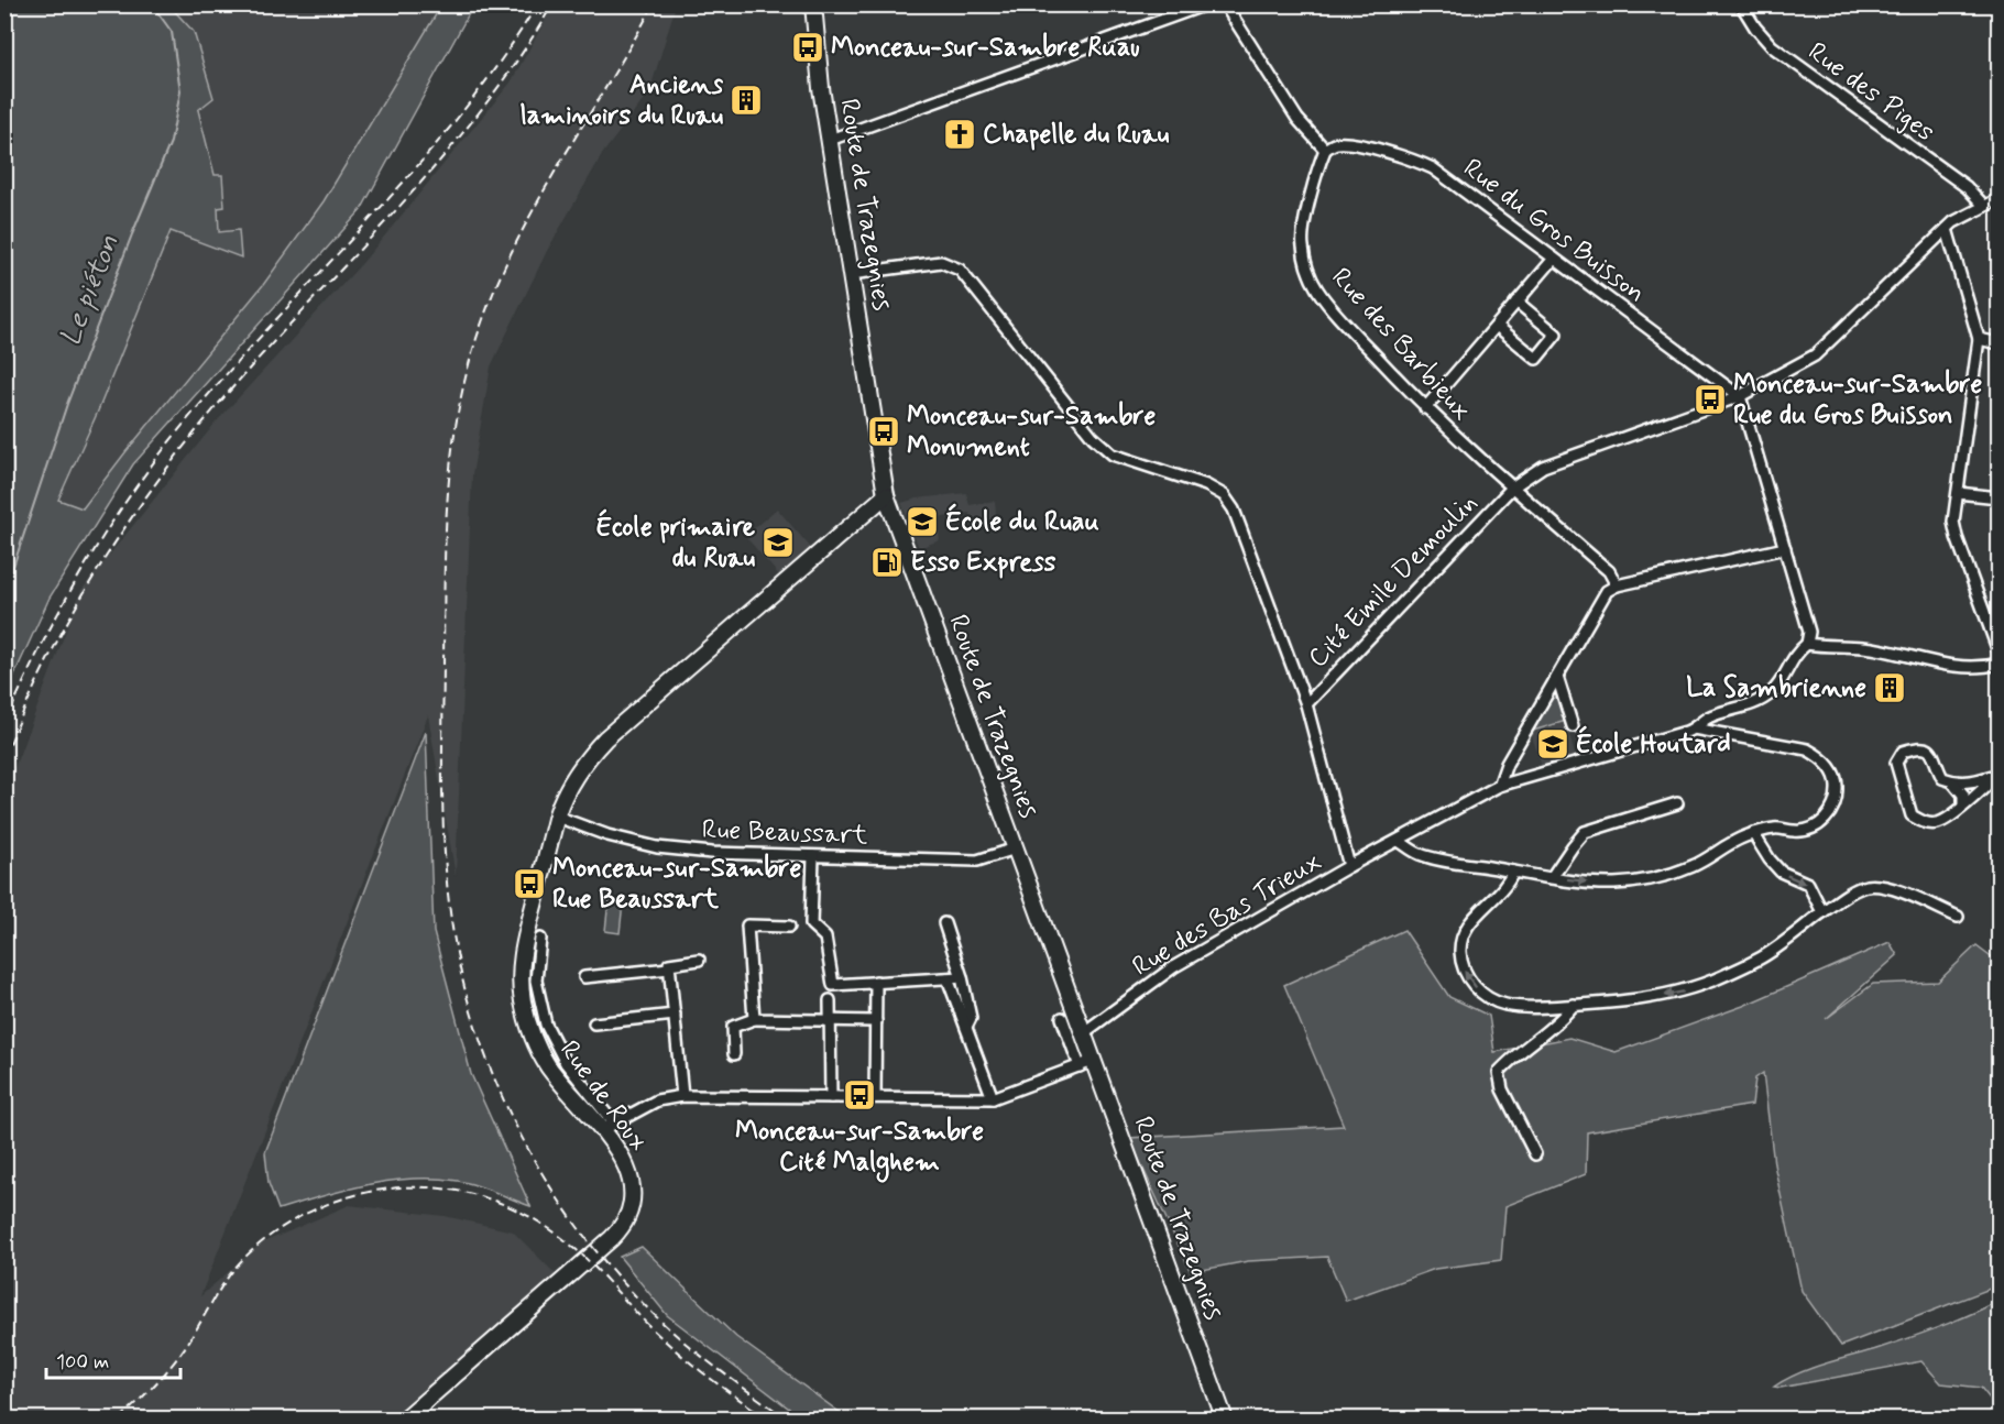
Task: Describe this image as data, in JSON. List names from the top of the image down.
{
  "streets": {
    "main road": ["Route de Trazegnies", "Rue de Roux"],
    "street": [
      "Rue des Piges",
      "Rue du Gros Buisson",
      "Rue des Barbieux",
      "Cité Emile Demoulin",
      "Rue Beaussart",
      "Rue des Bas Trieux"
    ]
  },
  "crossings": [
    ["Rue des Piges", "Cité Emile Demoulin"],
    ["Route de Trazegnies", "Rue Beaussart"],
    ["Route de Trazegnies", "Rue des Bas Trieux"],
    ["Route de Trazegnies", "Rue de Roux"],
    ["Rue du Gros Buisson", "Rue des Barbieux"],
    ["Rue du Gros Buisson", "Cité Emile Demoulin"],
    ["Rue des Barbieux", "Cité Emile Demoulin"],
    ["Rue Beaussart", "Rue de Roux"]
  ],
  "water": ["Le piéton"],
  "places": {
    "bus stop": [
      "Monceau-sur-Sambre Ruau",
      "Monceau-sur-Sambre Rue du Gros Buisson",
      "Monceau-sur-Sambre Monument",
      "Monceau-sur-Sambre Rue Beaussart",
      "Monceau-sur-Sambre Cité Malghem"
    ],
    "building": ["Anciens laminoirs du Ruau", "La Sambrienne"],
    "church": ["Chapelle du Ruau"],
    "school or university": ["École du Ruau", "École primaire du Ruau", "École Houtard"],
    "fuel station": ["Esso Express"]
  },
  "scale_bar": "100 m"
}
